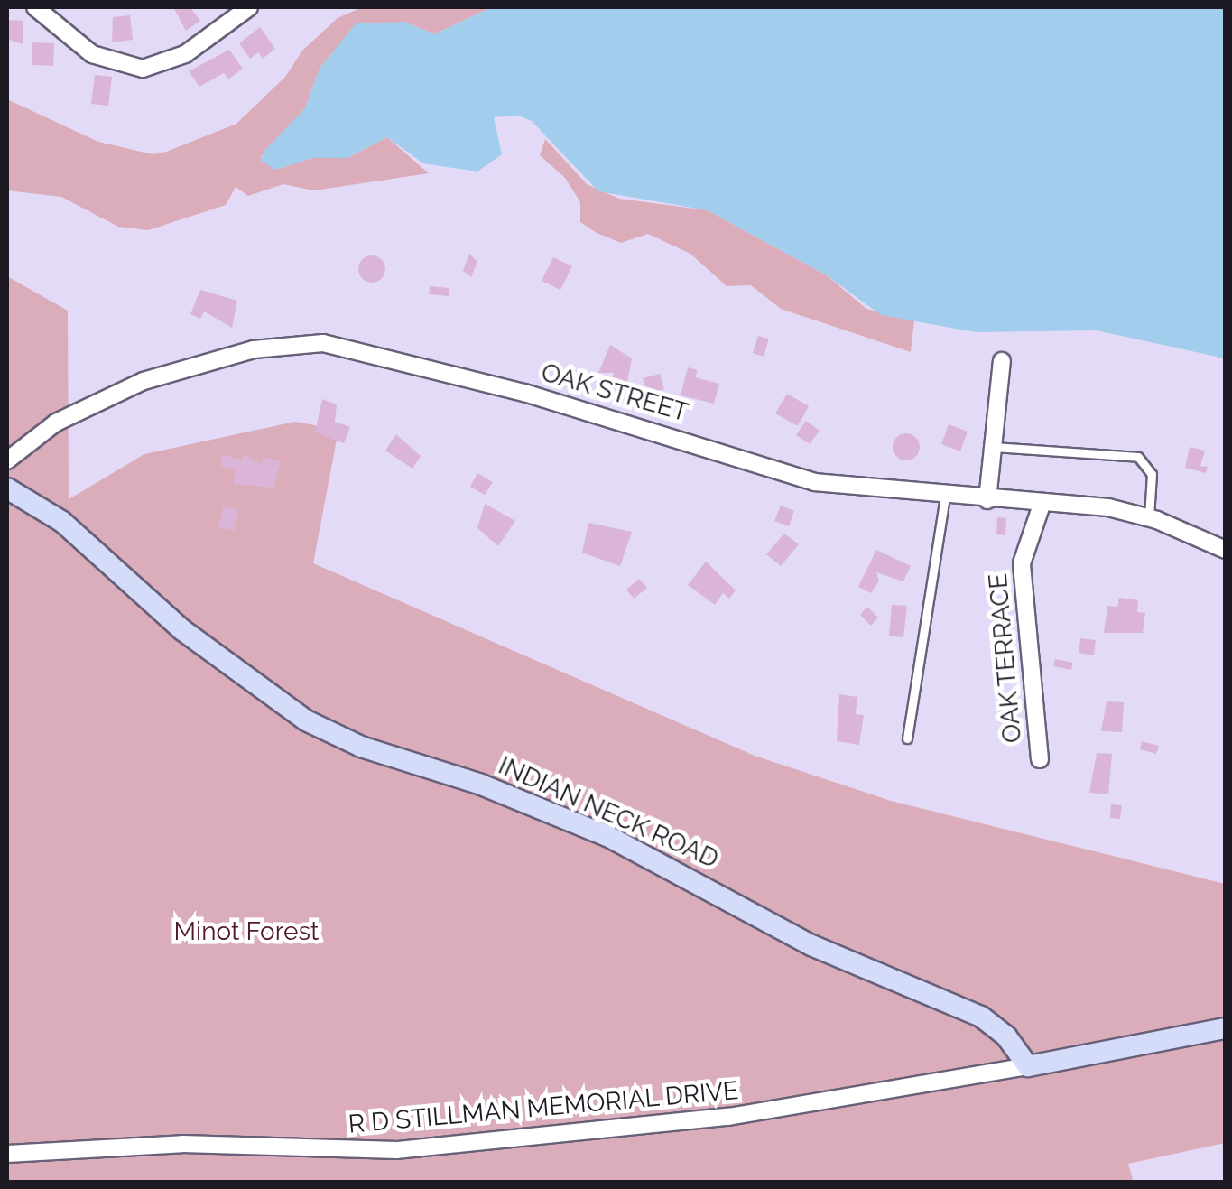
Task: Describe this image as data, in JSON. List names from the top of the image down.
{
  "streets": {
    "street": [
      "OAK STREET",
      "OAK TERRACE",
      "INDIAN NECK ROAD",
      "R D STILLMAN MEMORIAL DRIVE"
    ]
  },
  "crossings": [
    ["OAK STREET", "OAK TERRACE"],
    ["INDIAN NECK ROAD", "R D STILLMAN MEMORIAL DRIVE"]
  ],
  "parks": ["Minot Forest"]
}
